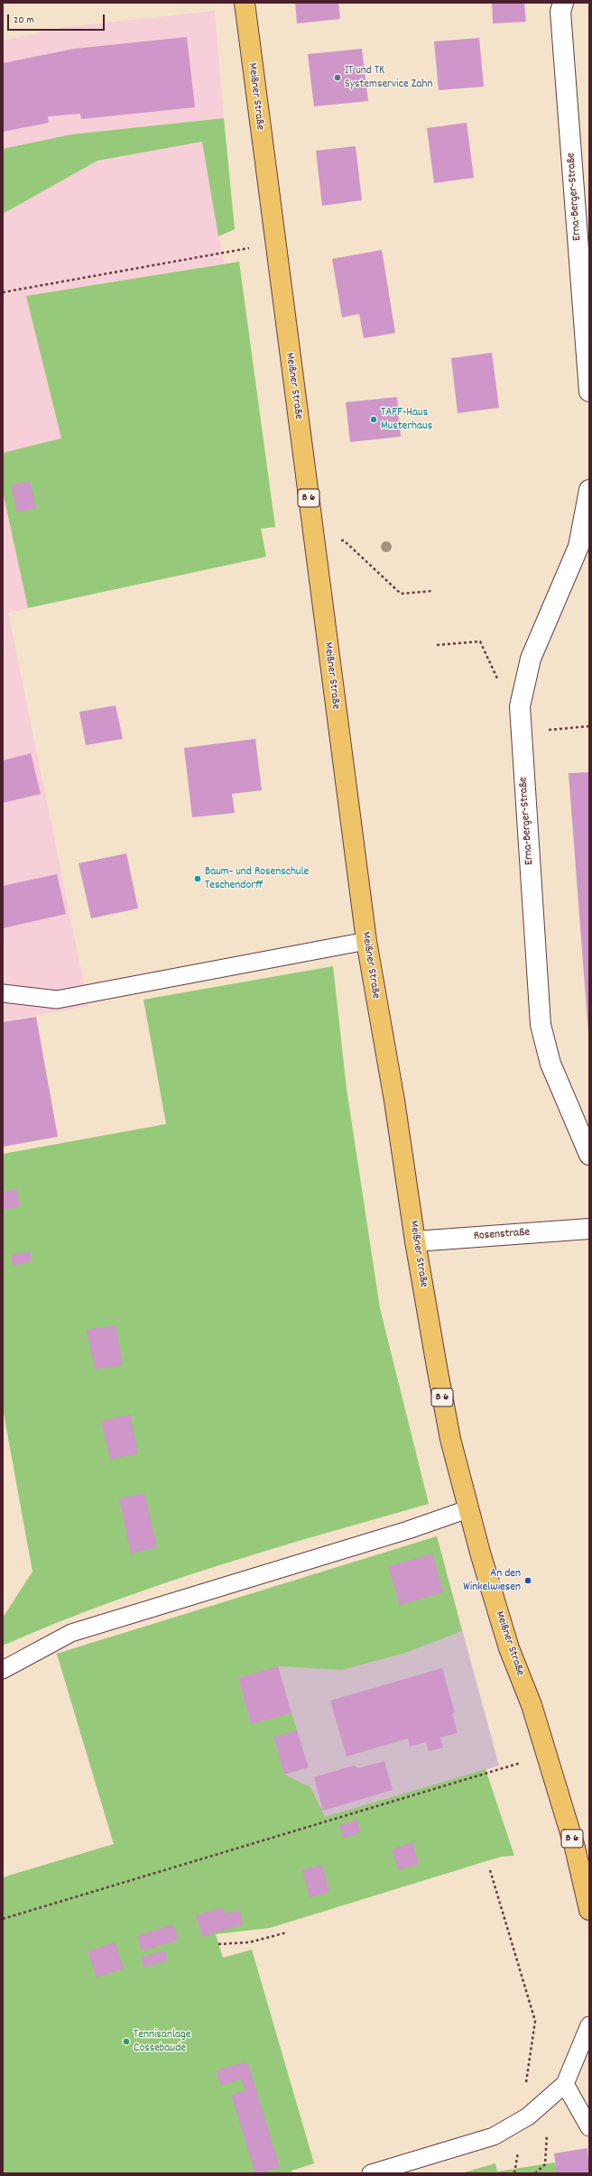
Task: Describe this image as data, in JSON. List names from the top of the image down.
{
  "streets": {
    "main road": ["Meißner Straße", "B 6"],
    "street": ["Erna-Berger-Straße", "Rosenstraße"]
  },
  "crossings": [
    ["Meißner Straße", "Rosenstraße"]
  ],
  "places": [
    "IT und TK Systemservice Zahn",
    "TAFF-Haus Musterhaus",
    "Baum- und Rosenschule Teschendorff",
    "An den Winkelwiesen",
    "Tennisanlage Cossebaude"
  ],
  "scale_bar": "20 m"
}
